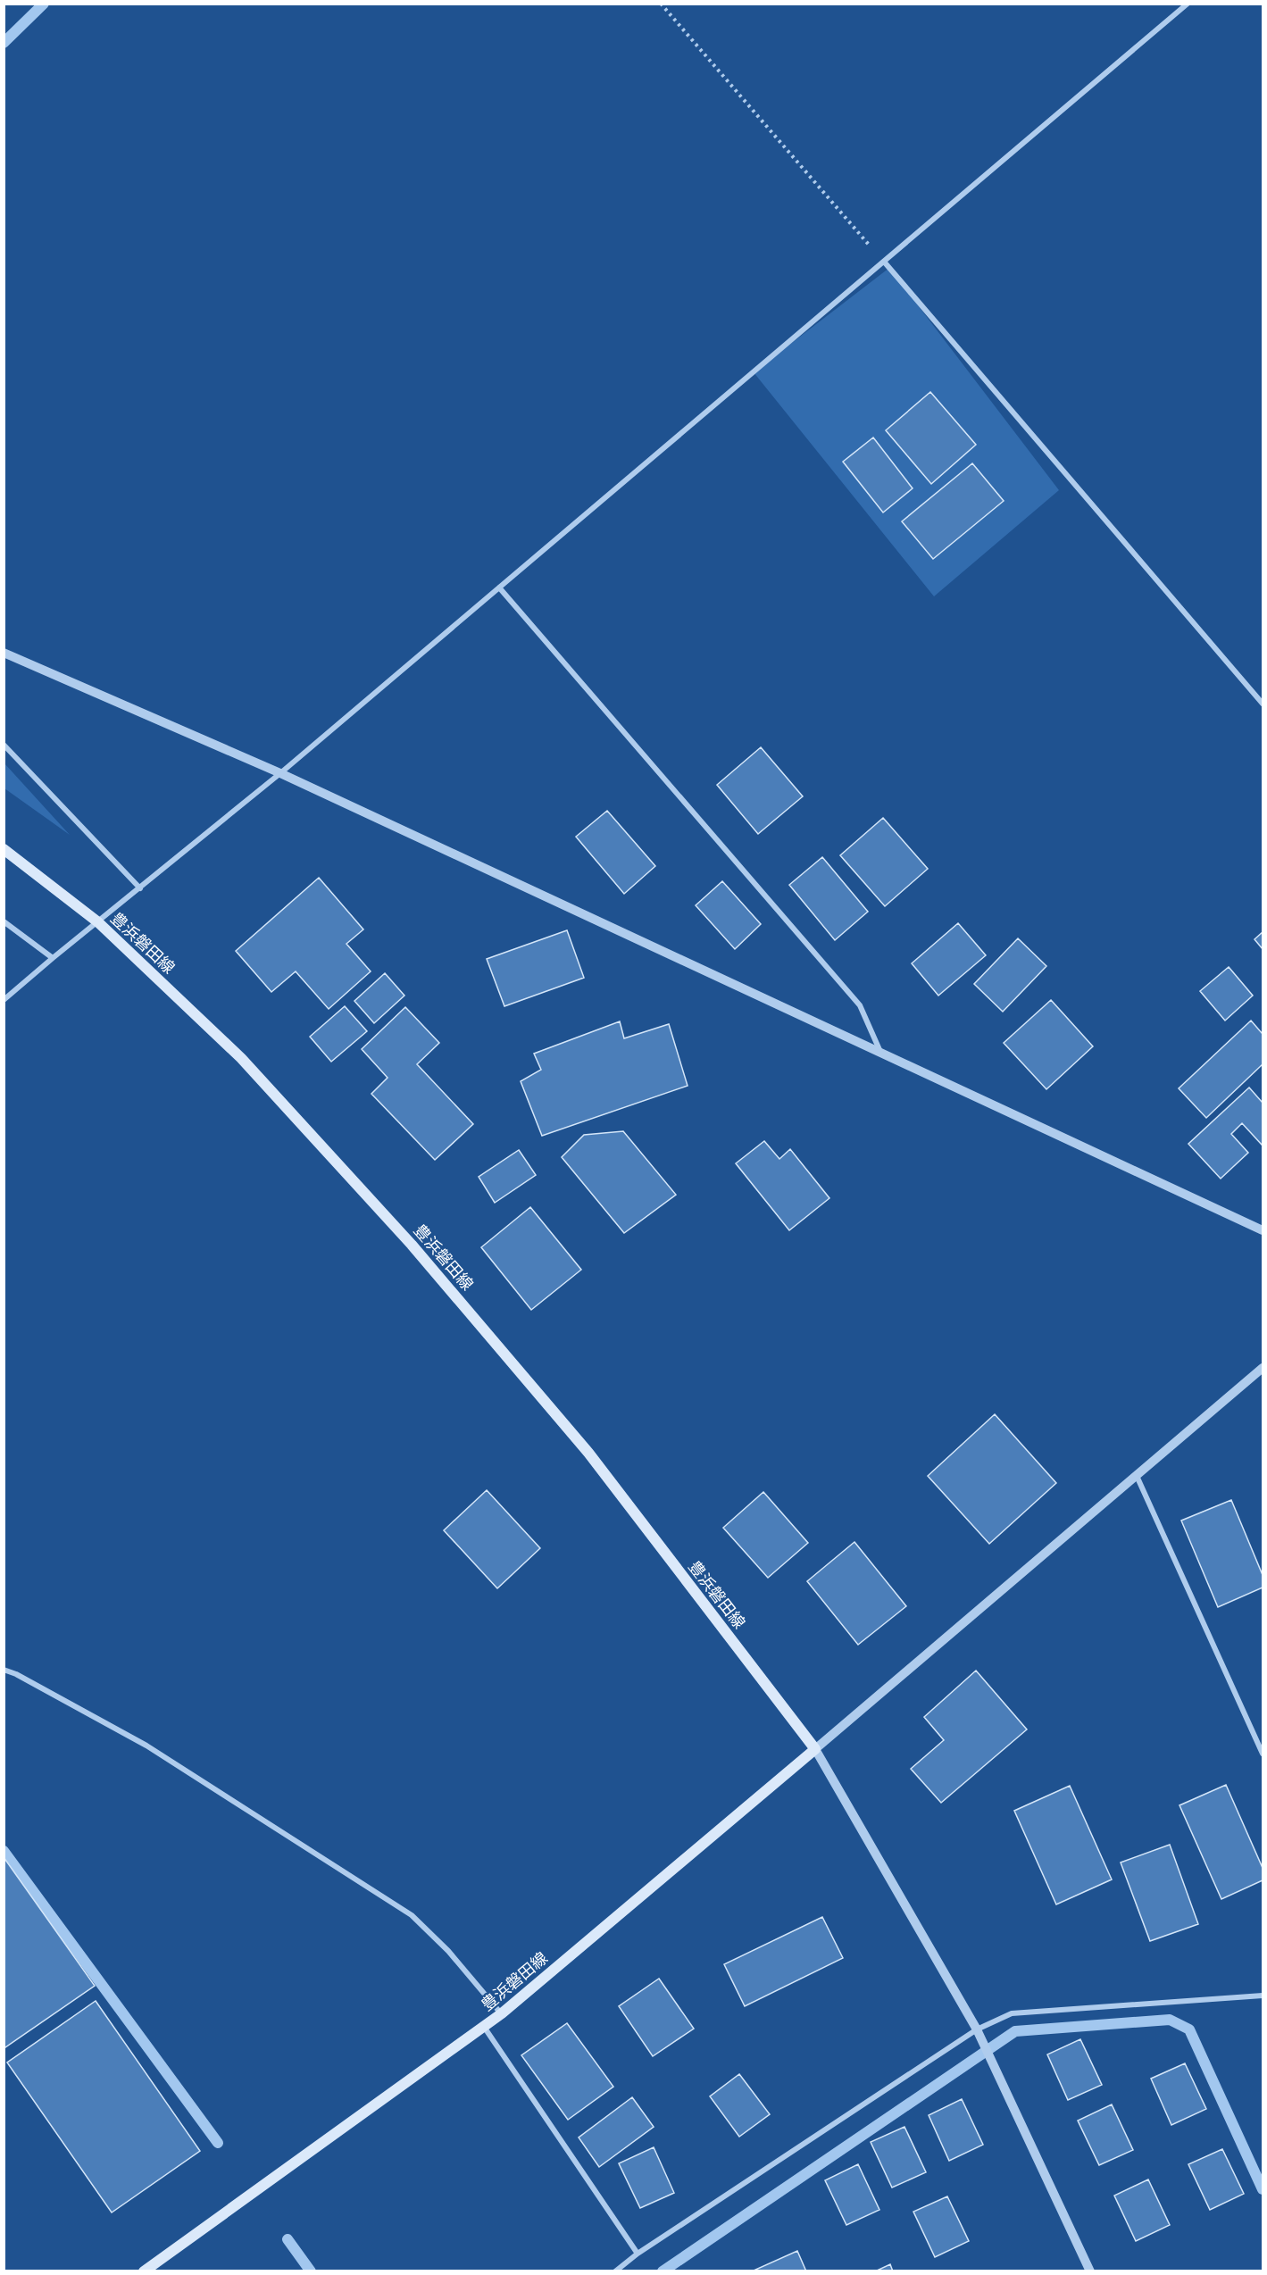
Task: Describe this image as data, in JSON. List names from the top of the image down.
{
  "streets": {
    "main road": ["豊浜磐田線"]
  }
}
